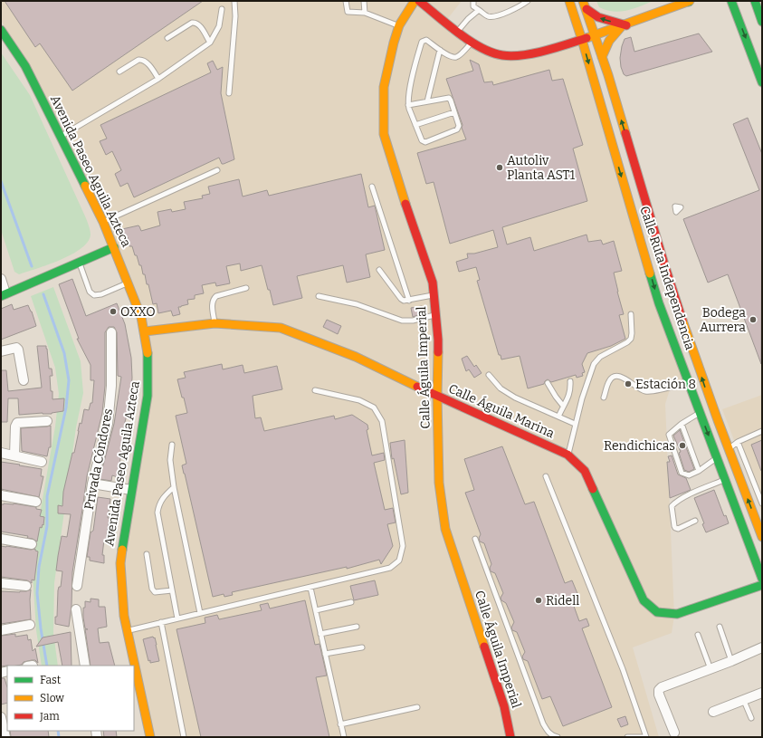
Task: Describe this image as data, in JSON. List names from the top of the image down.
{
  "streets": {
    "main road": [
      "Avenida Paseo Aguila Azteca",
      "Calle Ruta Independencia",
      "Calle Águila Imperial",
      "Calle Águila Marina"
    ],
    "street": ["Privada Cóndores"]
  },
  "crossings": [
    ["Avenida Paseo Aguila Azteca", "Calle Águila Marina"],
    ["Calle Águila Imperial", "Calle Águila Marina"]
  ],
  "places": [
    "Autoliv Planta AST1",
    "OXXO",
    "Bodega Aurrera",
    "Estación 8",
    "Rendichicas",
    "Ridell"
  ],
  "legend": ["Fast", "Slow", "Jam"]
}
